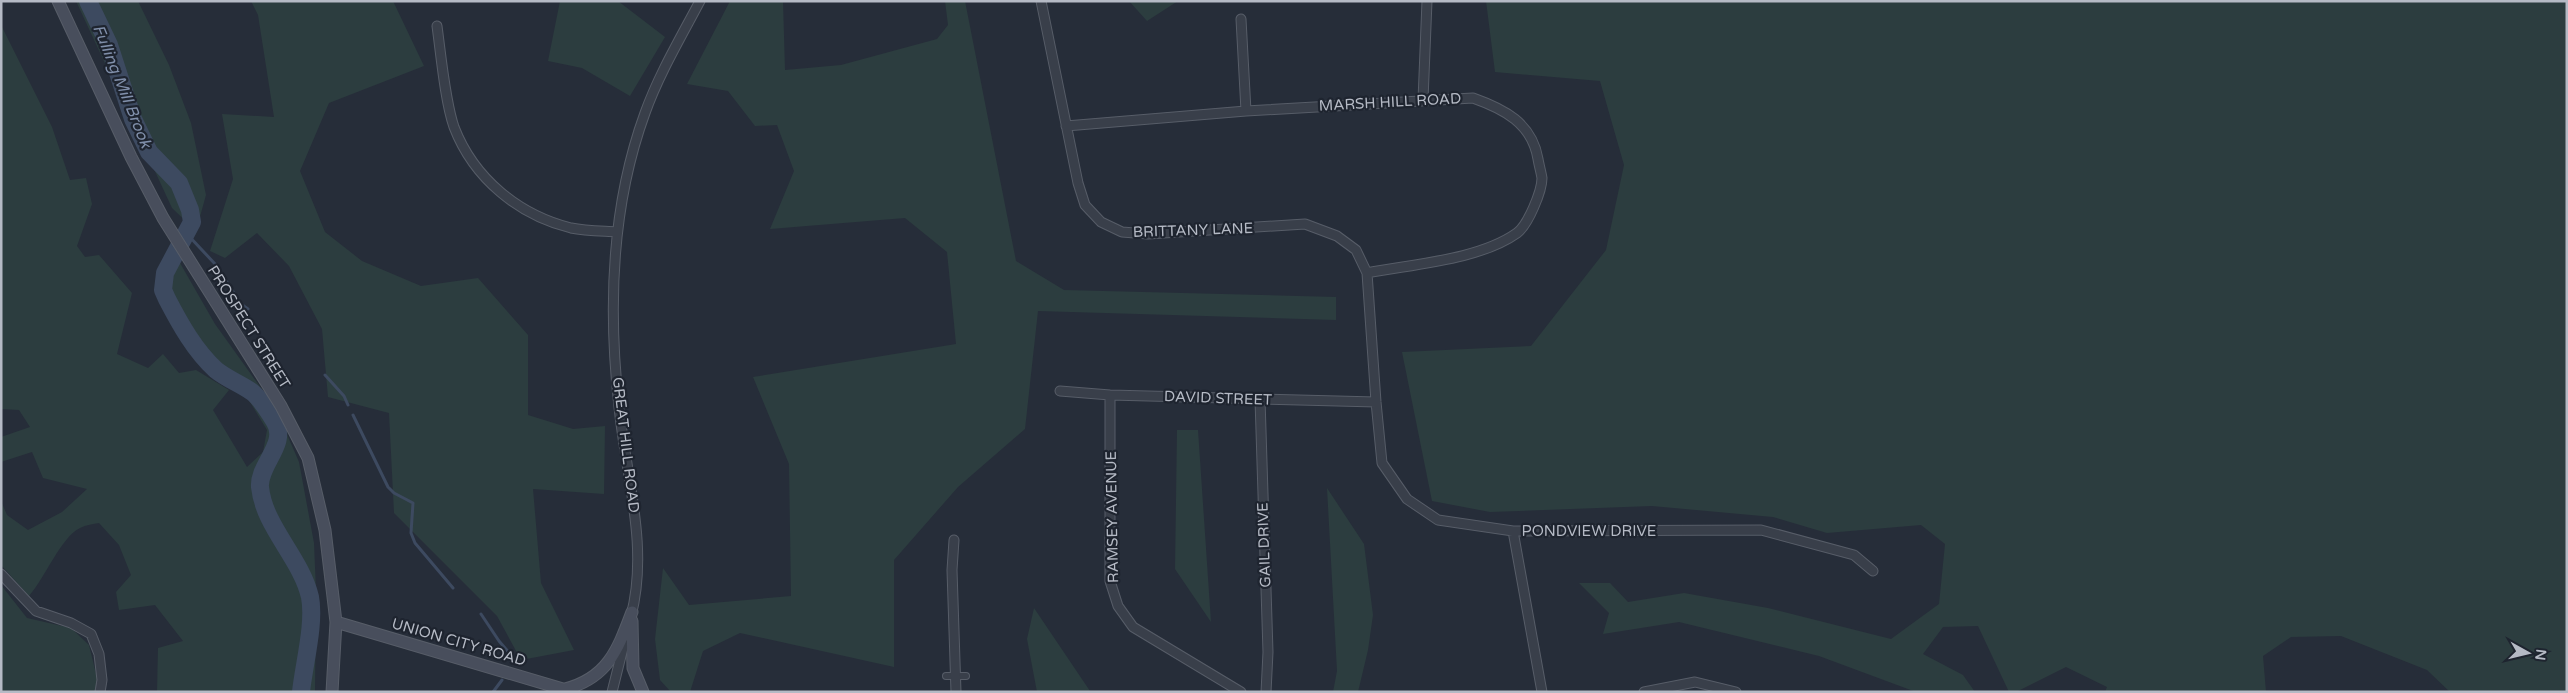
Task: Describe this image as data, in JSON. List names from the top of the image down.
{
  "streets": {
    "main road": ["PROSPECT STREET", "UNION CITY ROAD"],
    "street": [
      "MARSH HILL ROAD",
      "BRITTANY LANE",
      "DAVID STREET",
      "GREAT HILL ROAD",
      "RAMSEY AVENUE",
      "PONDVIEW DRIVE",
      "GAIL DRIVE"
    ]
  },
  "crossings": [
    ["MARSH HILL ROAD", "BRITTANY LANE"],
    ["BRITTANY LANE", "DAVID STREET"],
    ["BRITTANY LANE", "PONDVIEW DRIVE"],
    ["PROSPECT STREET", "UNION CITY ROAD"],
    ["DAVID STREET", "RAMSEY AVENUE"],
    ["DAVID STREET", "PONDVIEW DRIVE"],
    ["DAVID STREET", "GAIL DRIVE"]
  ],
  "water": ["Fulling Mill Brook"],
  "north": "right"
}
